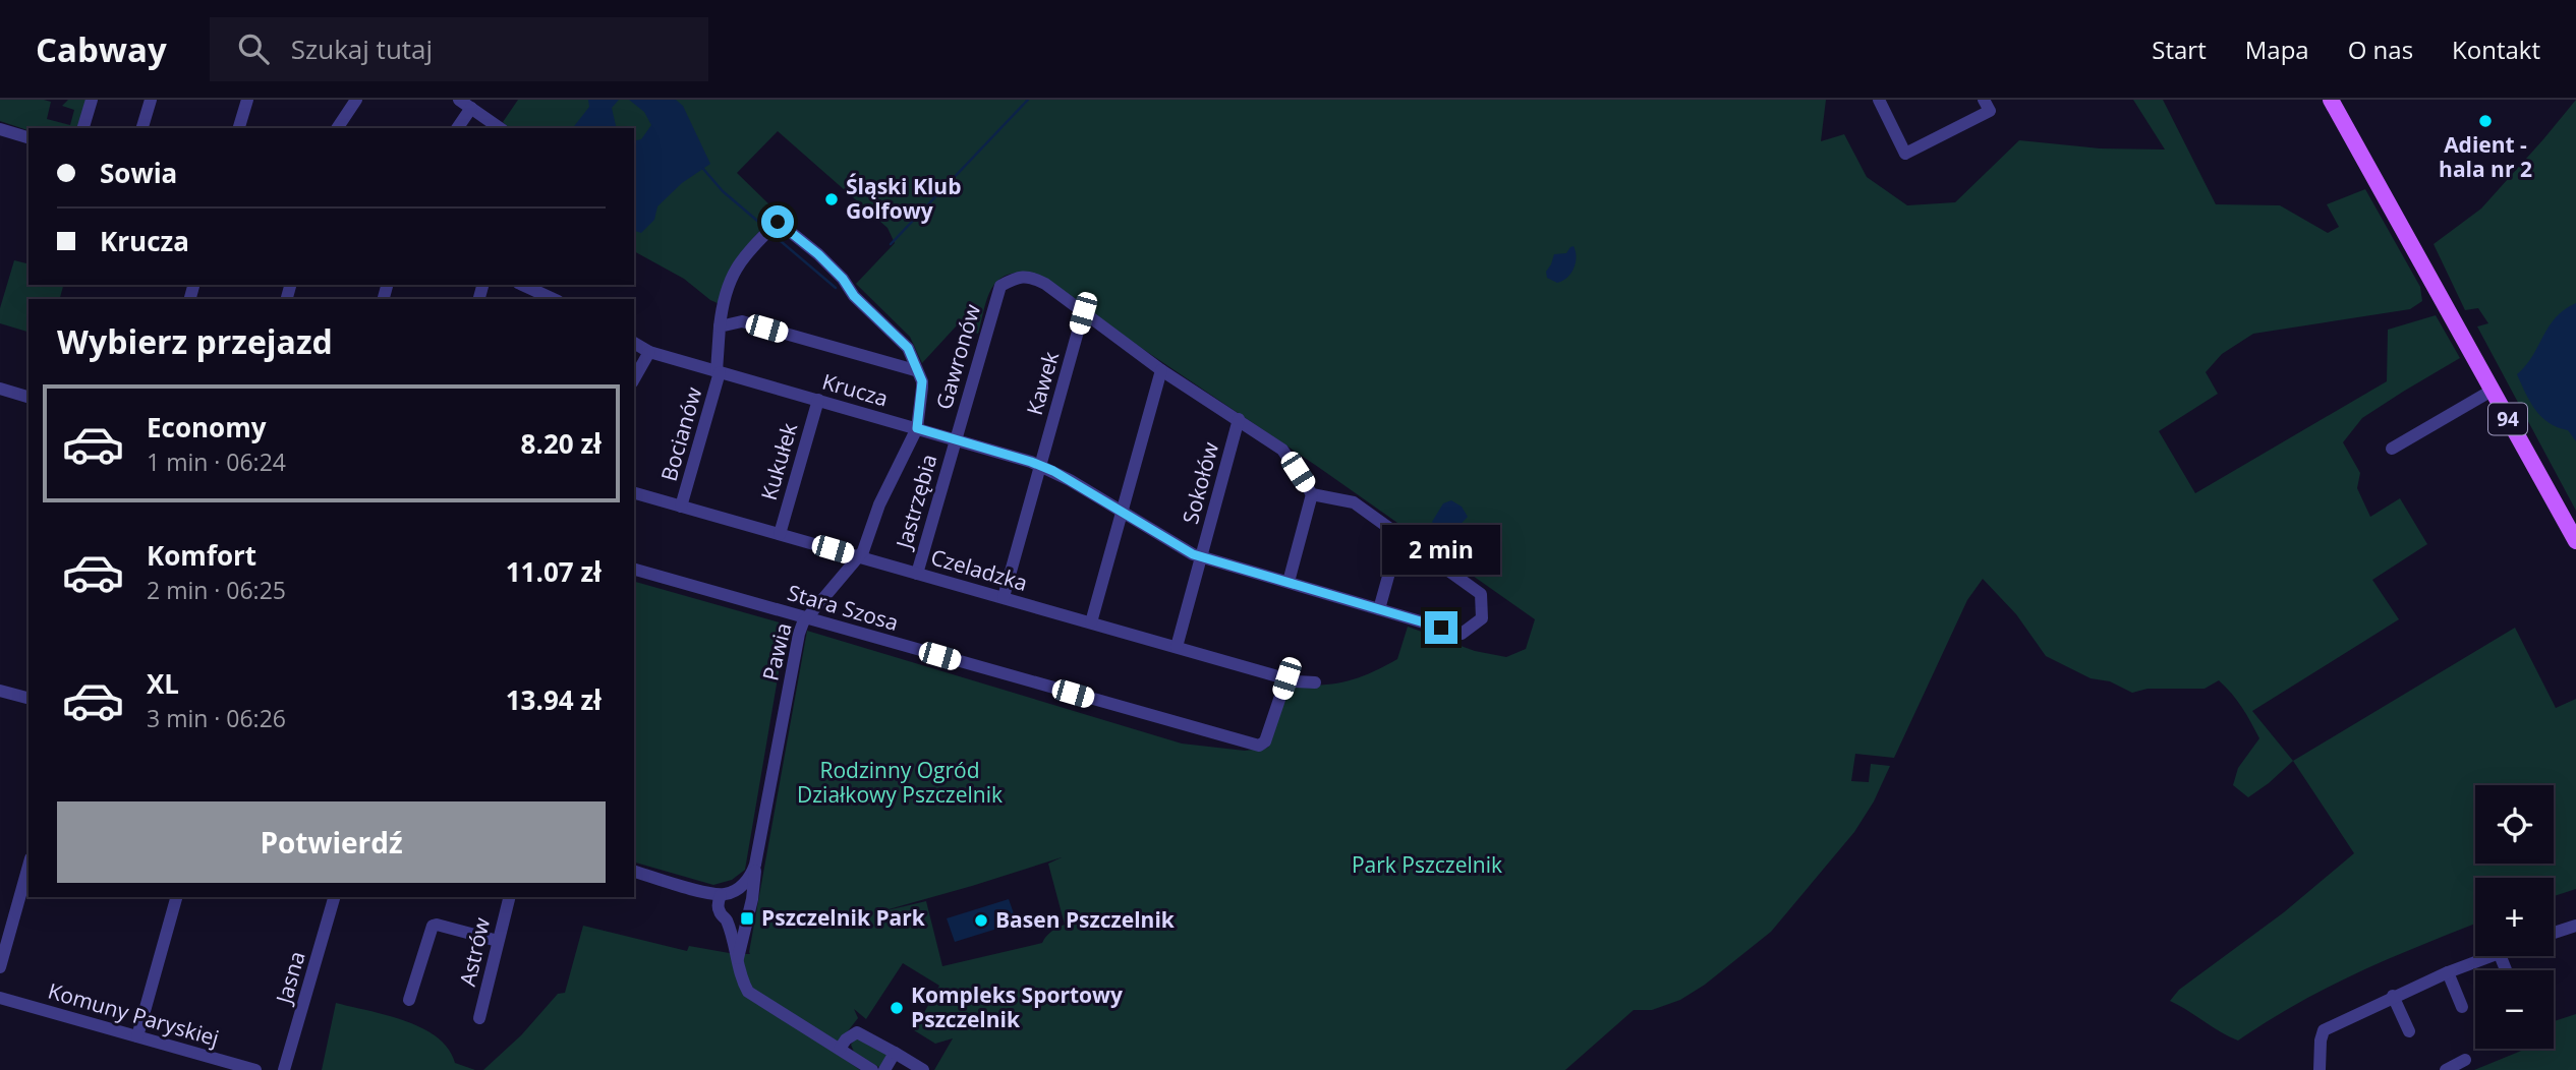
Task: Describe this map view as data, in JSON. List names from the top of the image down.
{
  "streets": {
    "main road": ["94"],
    "street": [
      "Gawronów",
      "Kawek",
      "Krucza",
      "Bocianów",
      "Kukułek",
      "Sokołów",
      "Jastrzębia",
      "Czeladzka",
      "Stara Szosa",
      "Pawia",
      "Astrów",
      "Jasna",
      "Komuny Paryskiej"
    ]
  },
  "crossings": [
    ["Gawronów", "Kawek"],
    ["Gawronów", "Krucza"],
    ["Gawronów", "Jastrzębia"],
    ["Kawek", "Krucza"],
    ["Kawek", "Czeladzka"],
    ["Krucza", "Bocianów"],
    ["Krucza", "Kukułek"],
    ["Krucza", "Sokołów"],
    ["Krucza", "Jastrzębia"],
    ["Krucza", "Pawia"],
    ["Bocianów", "Czeladzka"],
    ["Kukułek", "Czeladzka"],
    ["Sokołów", "Czeladzka"],
    ["Jastrzębia", "Czeladzka"],
    ["Czeladzka", "Stara Szosa"],
    ["Czeladzka", "Pawia"],
    ["Stara Szosa", "Pawia"]
  ],
  "parks": ["Rodzinny Ogród Działkowy Pszczelnik", "Park Pszczelnik"],
  "places": {
    "other": [
      "Adient - hala nr 2",
      "Śląski Klub Golfowy",
      "Basen Pszczelnik",
      "Kompleks Sportowy Pszczelnik"
    ],
    "transit": ["Pszczelnik Park"]
  },
  "page": {
    "header": "Cabway",
    "search": "Szukaj tutaj",
    "nav": [
      "Start",
      "Mapa",
      "O nas",
      "Kontakt"
    ],
    "banner": ["Sowia", "Krucza"],
    "heading": "Wybierz przejazd",
    "list": [
      {
        "name": "Economy",
        "note": "1 min · 06:24",
        "value": "8.20 zł"
      },
      {
        "name": "Komfort",
        "note": "2 min · 06:25",
        "value": "11.07 zł"
      },
      {
        "name": "XL",
        "note": "3 min · 06:26",
        "value": "13.94 zł"
      }
    ],
    "bubble": "2 min",
    "map_buttons": ["+", "−"],
    "buttons": "Potwierdź"
  }
}
